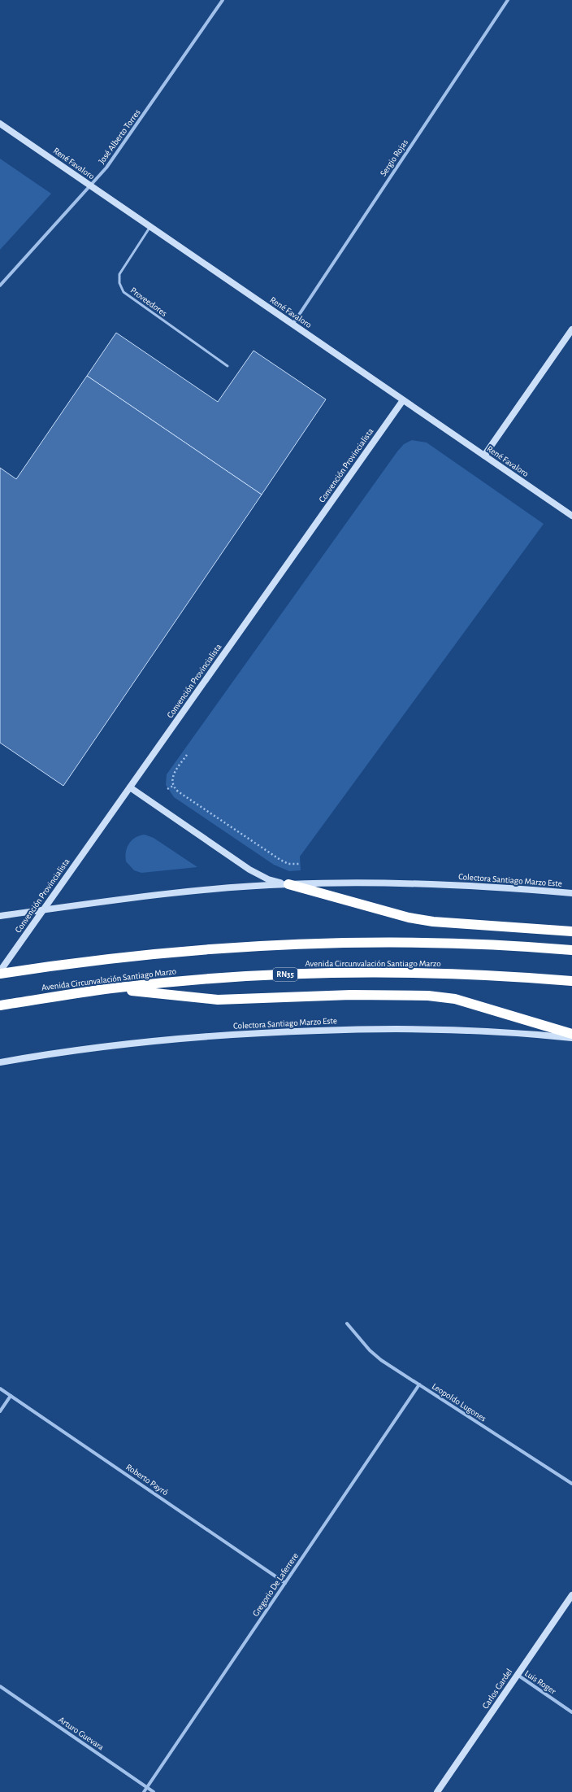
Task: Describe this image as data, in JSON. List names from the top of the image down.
{
  "streets": {
    "highway": ["Avenida Circunvalación Santiago Marzo", "RN35"],
    "street": [
      "José Alberto Torres",
      "Sergio Rojas",
      "René Favaloro",
      "Convención Provincialista",
      "Colectora Santiago Marzo Este",
      "Leopoldo Lugones",
      "Roberto Payró",
      "Gregorio De Laferrere",
      "Luis Roger",
      "Carlos Gardel",
      "Arturo Guevara"
    ],
    "lane": ["Proveedores"]
  },
  "crossings": [
    ["José Alberto Torres", "René Favaloro"],
    ["Sergio Rojas", "René Favaloro"],
    ["René Favaloro", "Proveedores"],
    ["René Favaloro", "Convención Provincialista"],
    ["Convención Provincialista", "Colectora Santiago Marzo Este"],
    ["Convención Provincialista", "Avenida Circunvalación Santiago Marzo"],
    ["Leopoldo Lugones", "Gregorio De Laferrere"],
    ["Roberto Payró", "Gregorio De Laferrere"],
    ["Gregorio De Laferrere", "Arturo Guevara"],
    ["Luis Roger", "Carlos Gardel"]
  ]
}
